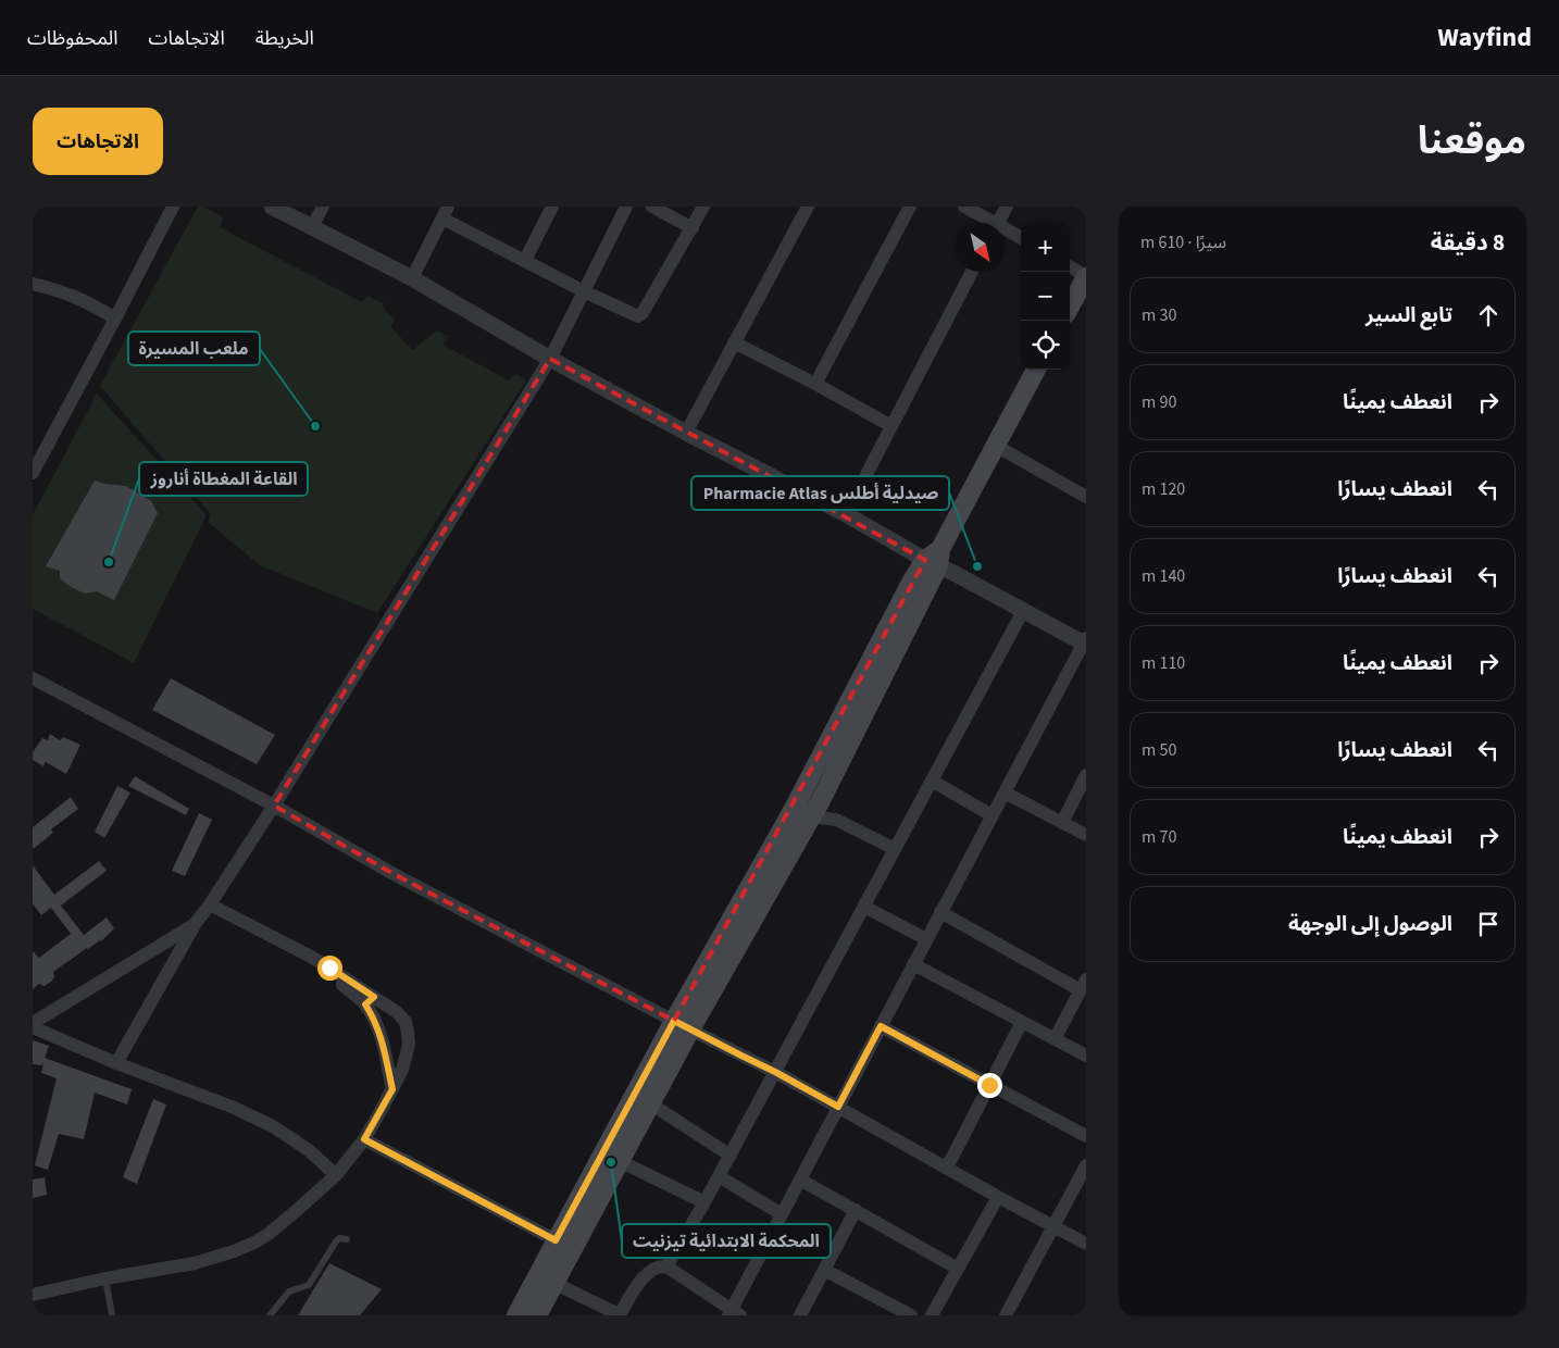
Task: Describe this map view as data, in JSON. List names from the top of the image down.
{
  "places": [
    "ملعب المسيرة",
    "القاعة المغطاة أناروز",
    "Pharmacie Atlas صيدلية أطلس",
    "المحكمة الابتدائية تيزنيت"
  ],
  "north": "bottom right",
  "page": {
    "header": "Wayfind",
    "nav": ["الخريطة", "الاتجاهات", "المحفوظات"],
    "title": "موقعنا",
    "buttons": "الاتجاهات",
    "heading": ["8 دقيقة", "سيرًا · 610 m"],
    "map_buttons": ["+", "−"],
    "list": [
      ["تابع السير", "30 m"],
      ["انعطف يمينًا", "90 m"],
      ["انعطف يسارًا", "120 m"],
      ["انعطف يسارًا", "140 m"],
      ["انعطف يمينًا", "110 m"],
      ["انعطف يسارًا", "50 m"],
      ["انعطف يمينًا", "70 m"],
      "الوصول إلى الوجهة"
    ]
  }
}
